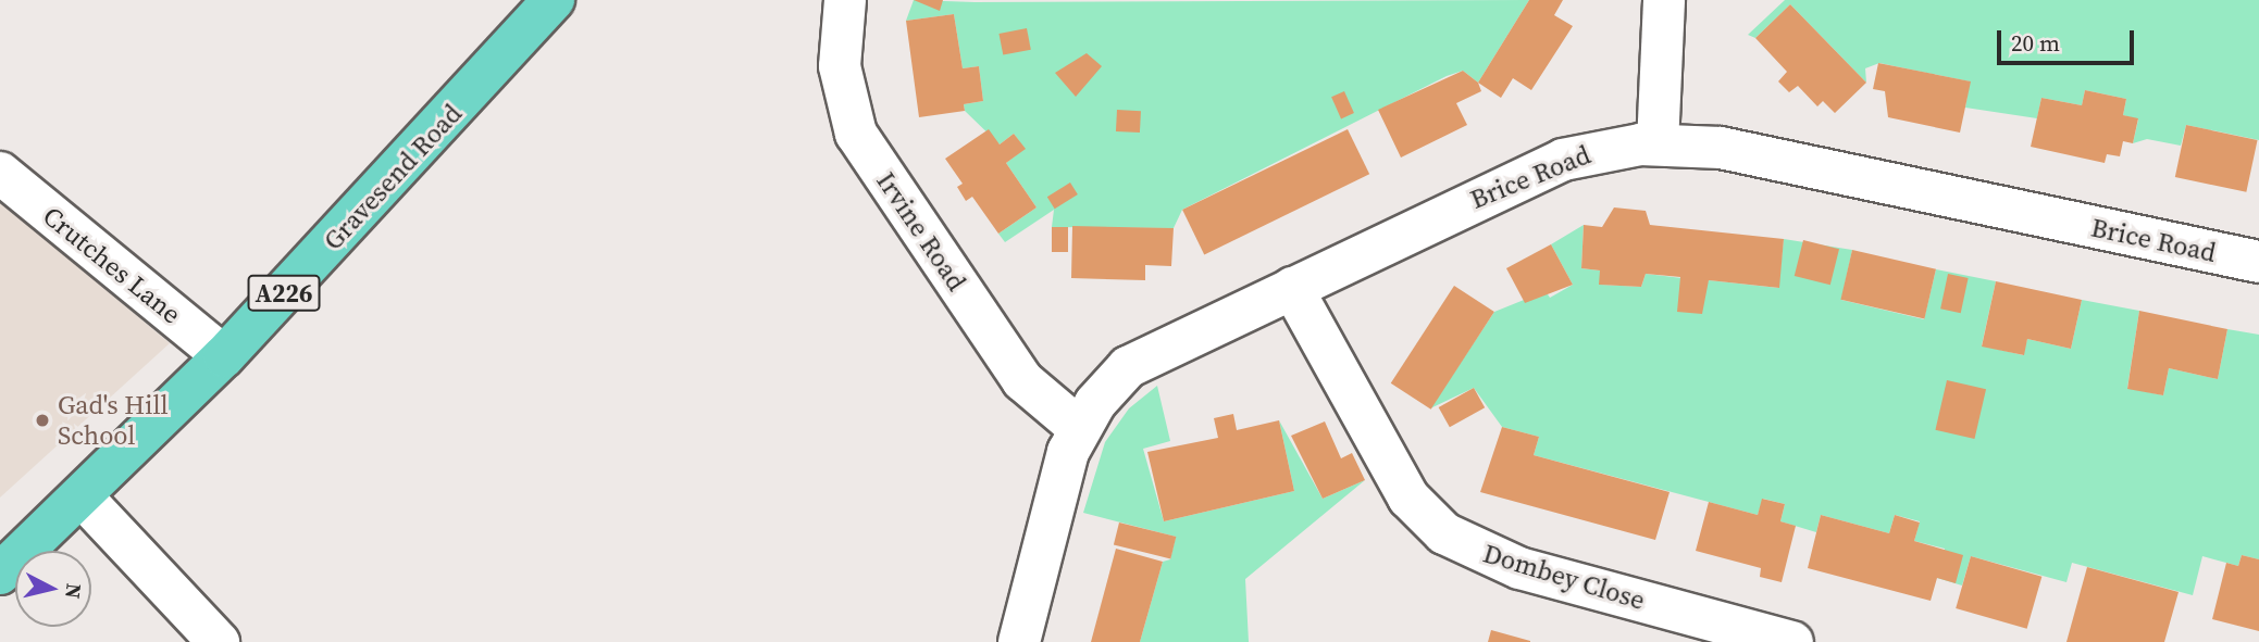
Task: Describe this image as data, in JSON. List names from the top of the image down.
{
  "streets": {
    "main road": ["Gravesend Road", "A226"],
    "street": [
      "Brice Road",
      "Irvine Road",
      "Crutches Lane",
      "Dombey Close"
    ]
  },
  "crossings": [
    ["Gravesend Road", "Crutches Lane"],
    ["Brice Road", "Irvine Road"],
    ["Brice Road", "Dombey Close"]
  ],
  "places": ["Gad's Hill School"],
  "scale_bar": "20 m",
  "north": "right"
}
